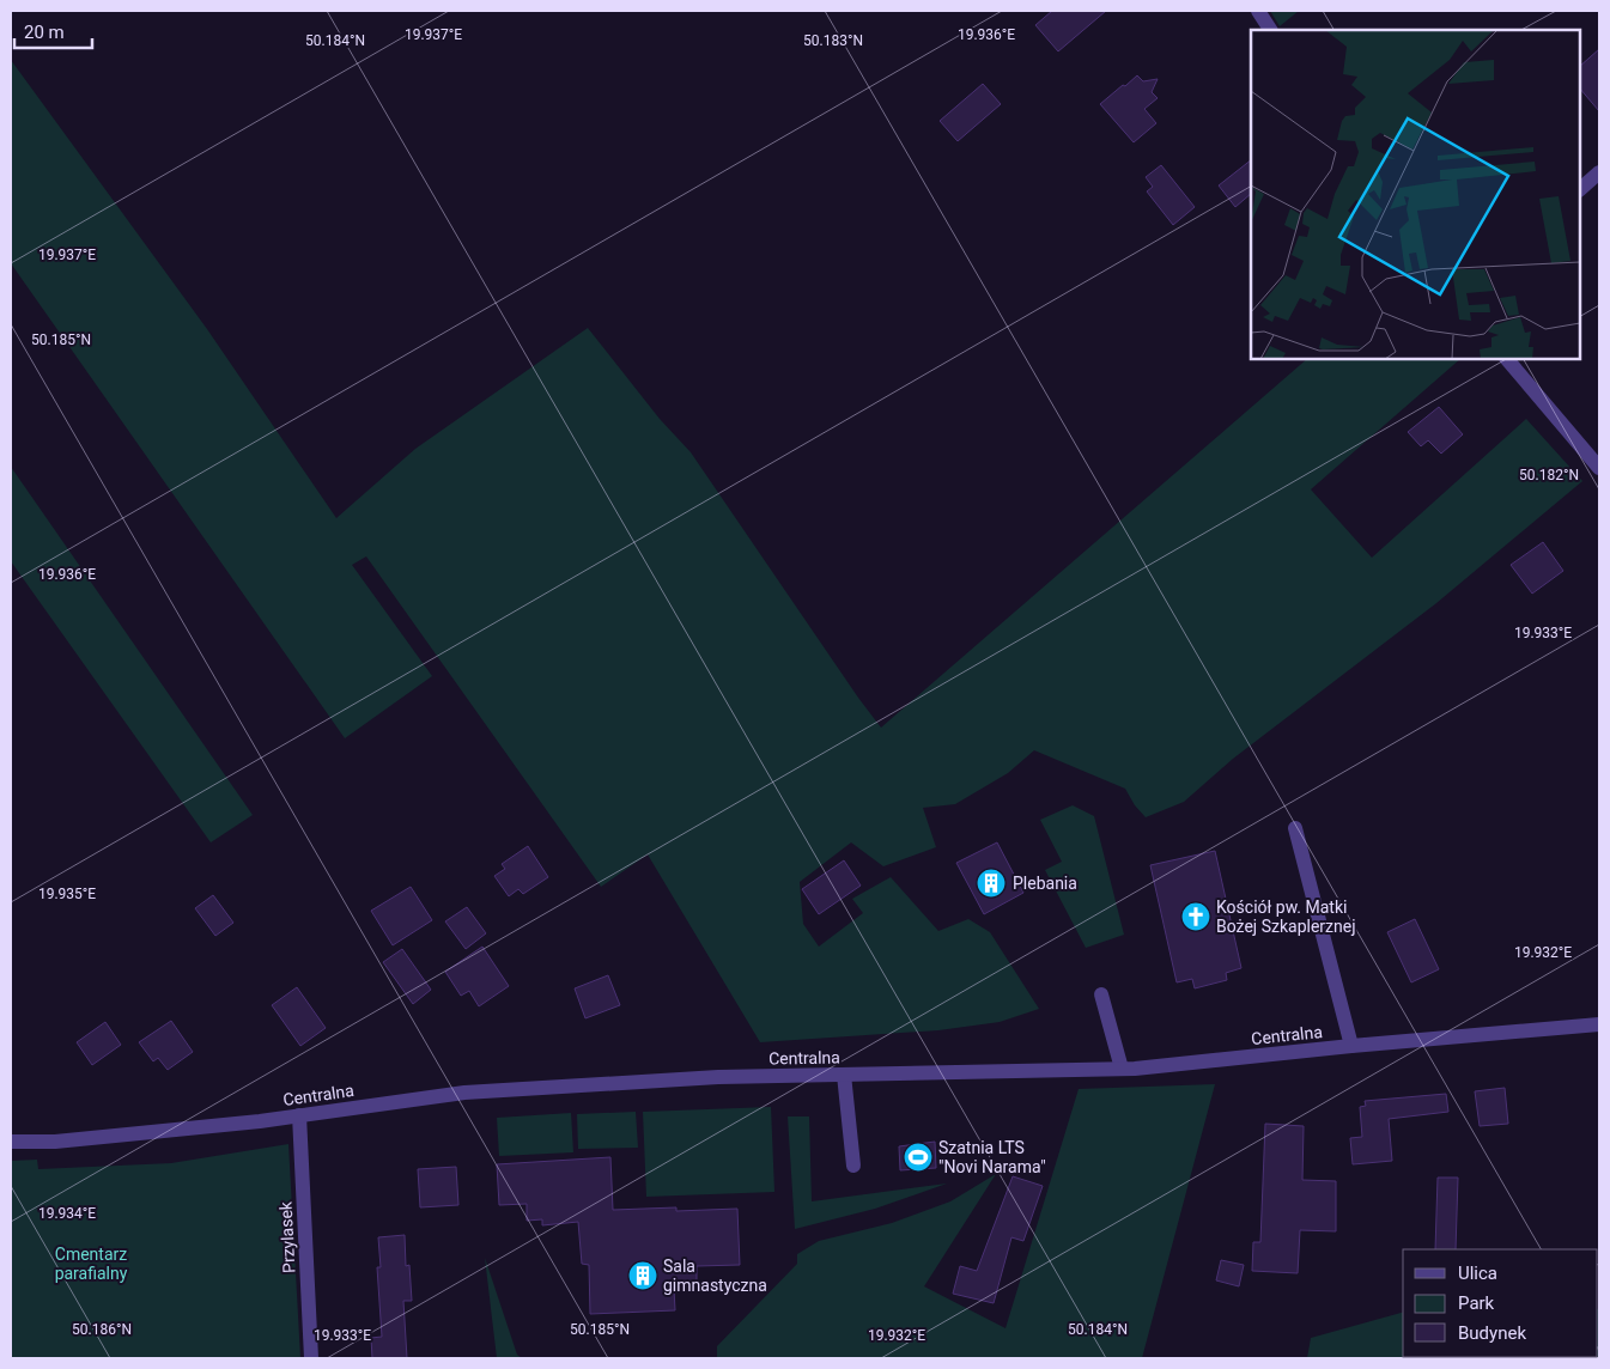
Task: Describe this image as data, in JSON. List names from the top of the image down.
{
  "streets": {
    "street": ["Centralna", "Przylasek"]
  },
  "crossings": [
    ["Centralna", "Przylasek"]
  ],
  "parks": ["Cmentarz parafialny"],
  "places": {
    "building": ["Plebania", "Sala gimnastyczna"],
    "church": ["Kościół pw. Matki Bożej Szkaplerznej"],
    "sports": ["Szatnia LTS \"Novi Narama\""]
  },
  "legend": ["Ulica", "Park", "Budynek"],
  "scale_bar": "20 m",
  "coordinates": [
    "19.937°E",
    "19.936°E",
    "50.184°N",
    "50.183°N",
    "50.185°N",
    "50.182°N",
    "19.933°E",
    "19.935°E",
    "19.932°E",
    "19.934°E",
    "50.186°N"
  ]
}
